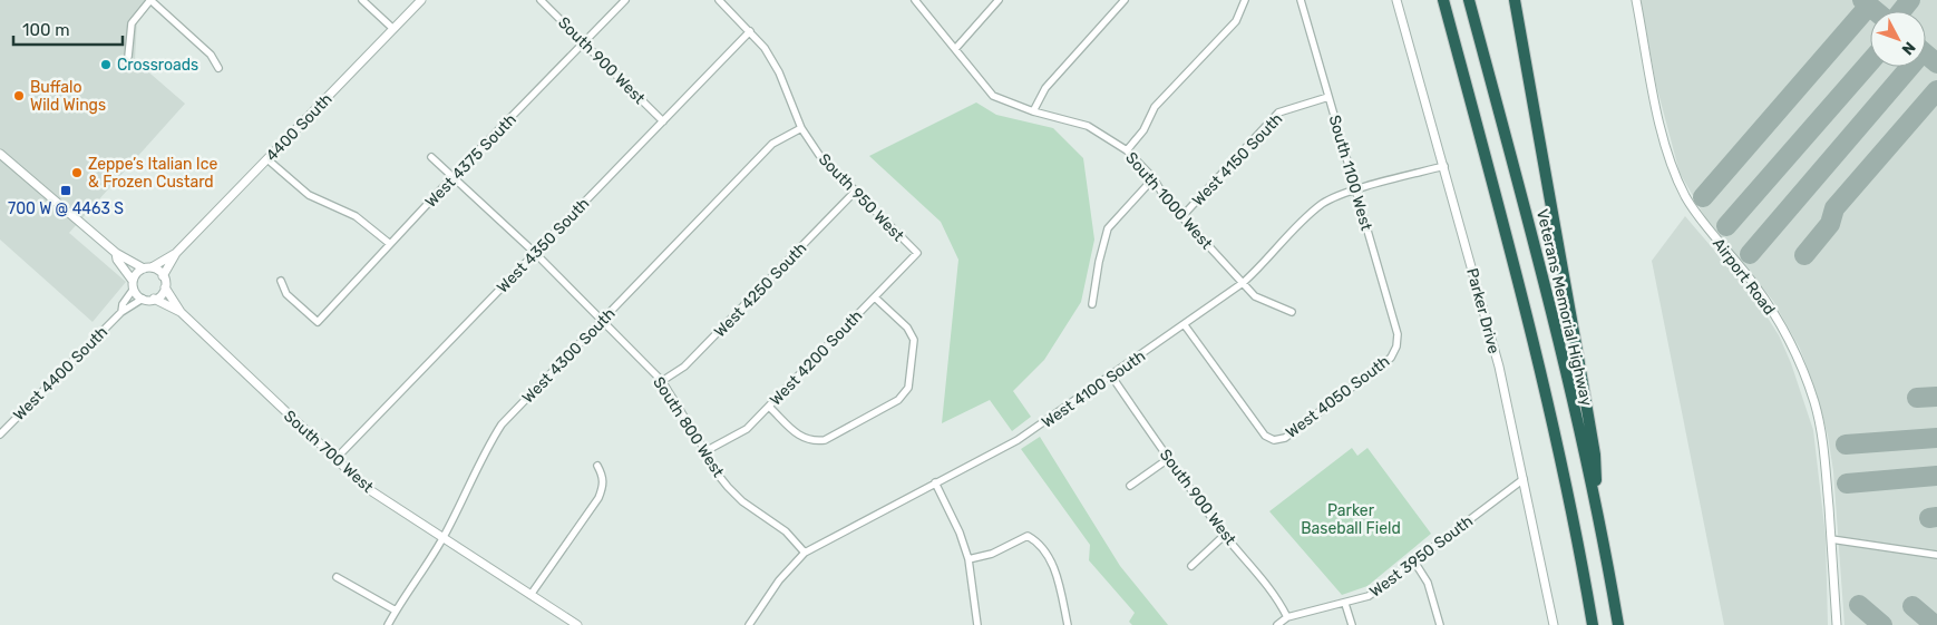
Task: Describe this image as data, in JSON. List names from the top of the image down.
{
  "streets": {
    "highway": ["Veterans Memorial Highway"],
    "street": [
      "South 900 West",
      "4400 South",
      "West 4150 South",
      "West 4375 South",
      "South 1100 West",
      "South 950 West",
      "South 1000 West",
      "West 4350 South",
      "Airport Road",
      "West 4250 South",
      "Parker Drive",
      "West 4300 South",
      "West 4200 South",
      "West 4400 South",
      "West 4100 South",
      "West 4050 South",
      "South 800 West",
      "South 700 West",
      "West 3950 South"
    ]
  },
  "crossings": [
    ["South 900 West", "West 4375 South"],
    ["South 900 West", "West 4350 South"],
    ["South 900 West", "West 4100 South"],
    ["South 900 West", "West 3950 South"],
    ["West 4150 South", "South 1100 West"],
    ["West 4150 South", "South 1000 West"],
    ["West 4375 South", "South 800 West"],
    ["South 1100 West", "West 4100 South"],
    ["South 1100 West", "West 4050 South"],
    ["South 950 West", "West 4350 South"],
    ["South 950 West", "West 4250 South"],
    ["South 950 West", "West 4300 South"],
    ["South 950 West", "West 4200 South"],
    ["South 1000 West", "West 4100 South"],
    ["West 4350 South", "South 800 West"],
    ["West 4350 South", "South 700 West"],
    ["West 4250 South", "South 800 West"],
    ["Parker Drive", "West 4100 South"],
    ["Parker Drive", "West 3950 South"],
    ["West 4300 South", "South 800 West"],
    ["West 4300 South", "South 700 West"],
    ["West 4200 South", "South 800 West"],
    ["West 4400 South", "South 700 West"],
    ["West 4100 South", "West 4050 South"],
    ["West 4100 South", "South 800 West"]
  ],
  "parks": ["Parker Baseball Field"],
  "places": {
    "other": ["Crossroads", "Buffalo Wild Wings", "Zeppe’s Italian Ice & Frozen Custard"],
    "transit": ["700 W @ 4463 S"]
  },
  "scale_bar": "100 m",
  "north": "bottom right"
}
